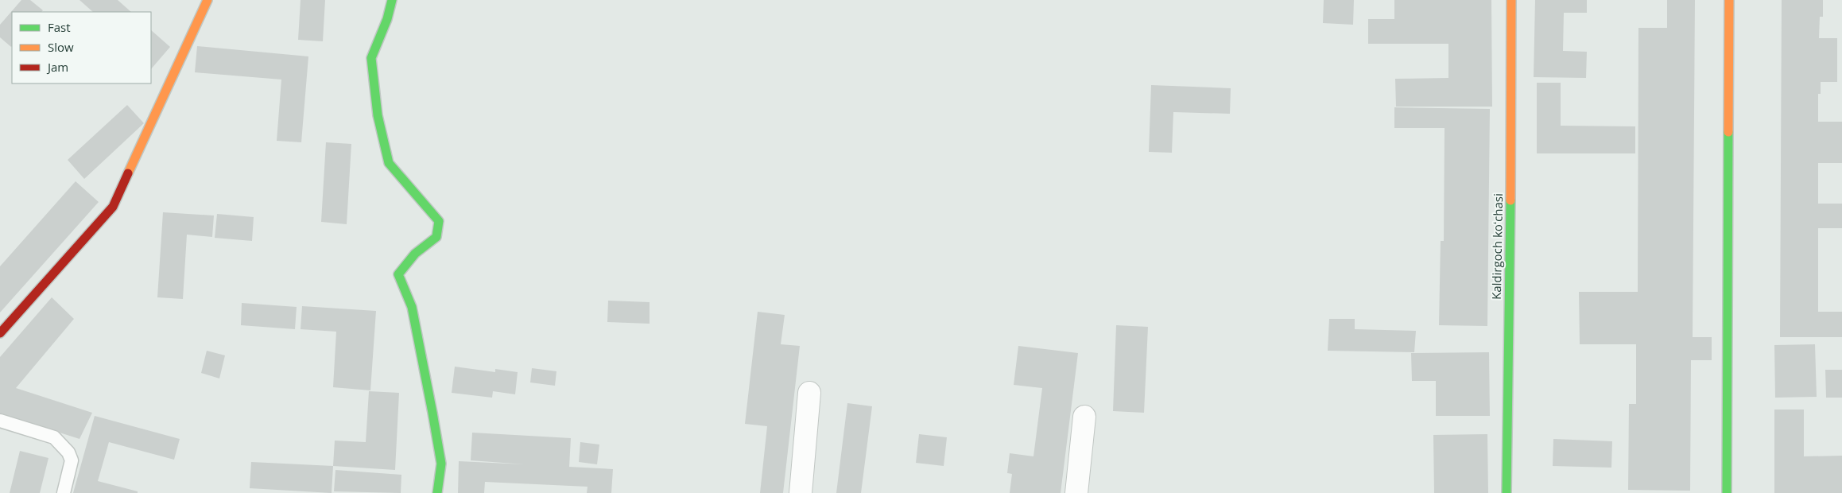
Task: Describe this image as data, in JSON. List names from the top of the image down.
{
  "streets": {
    "street": ["Kaldirgoch koʻchasi"]
  },
  "legend": ["Fast", "Slow", "Jam"]
}
